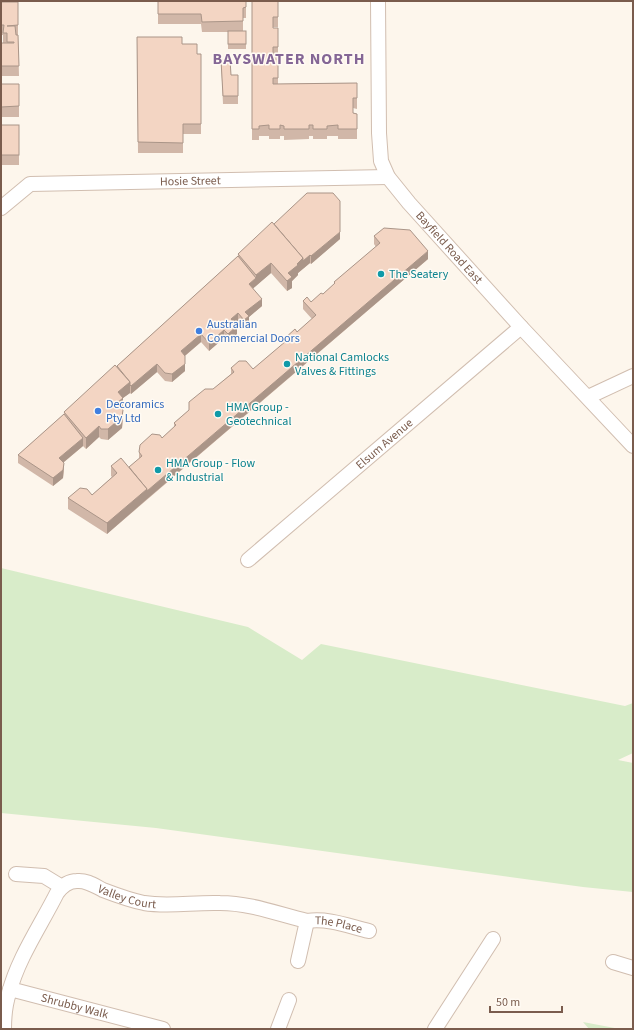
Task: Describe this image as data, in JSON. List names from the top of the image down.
{
  "streets": {
    "street": [
      "Hosie Street",
      "Bayfield Road East",
      "Elsum Avenue",
      "Valley Court",
      "The Place",
      "Shrubby Walk"
    ]
  },
  "crossings": [
    ["Hosie Street", "Bayfield Road East"],
    ["Bayfield Road East", "Elsum Avenue"],
    ["Valley Court", "The Place"]
  ],
  "districts": ["BAYSWATER NORTH"],
  "places": [
    "The Seatery",
    "Australian Commercial Doors",
    "National Camlocks Valves & Fittings",
    "Decoramics Pty Ltd",
    "HMA Group - Geotechnical",
    "HMA Group - Flow & Industrial"
  ],
  "scale_bar": "50 m"
}
